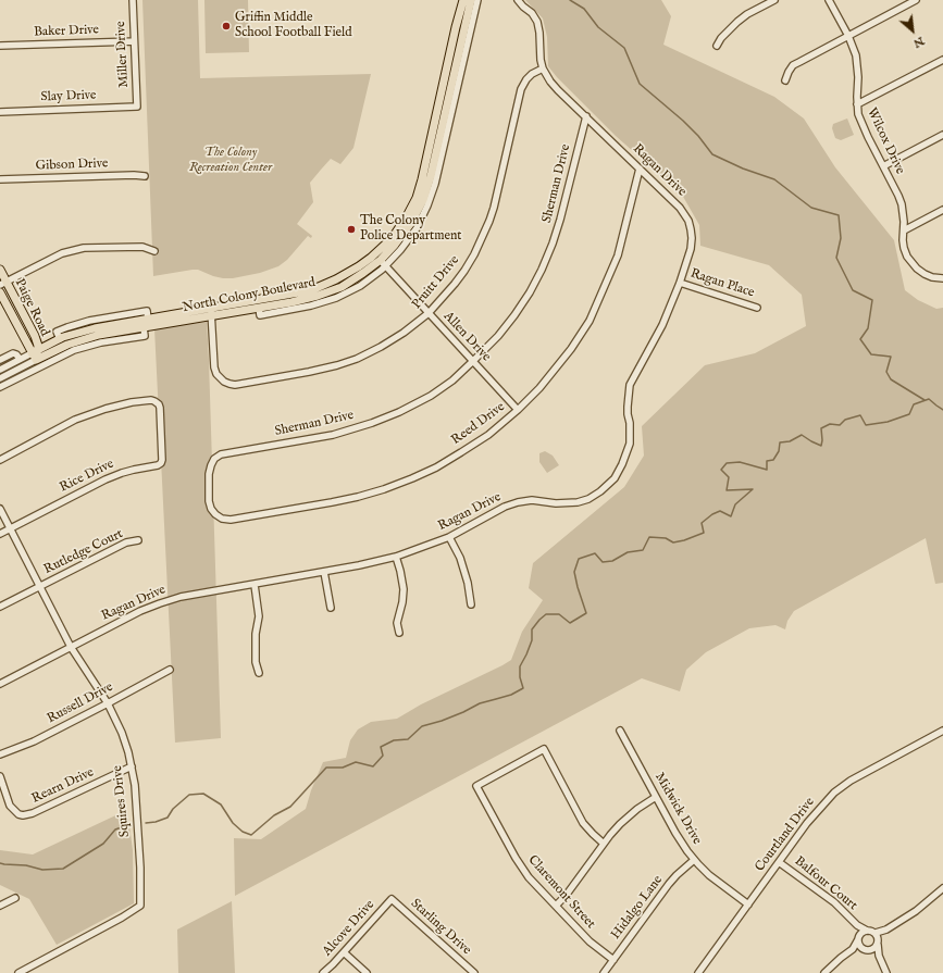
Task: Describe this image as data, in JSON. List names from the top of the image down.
{
  "streets": {
    "main road": ["North Colony Boulevard", "Paige Road"],
    "street": [
      "Baker Drive",
      "Miller Drive",
      "Slay Drive",
      "Wilcox Drive",
      "Gibson Drive",
      "Ragan Drive",
      "Sherman Drive",
      "Pruitt Drive",
      "Ragan Place",
      "Allen Drive",
      "Reed Drive",
      "Rice Drive",
      "Rutledge Court",
      "Russell Drive",
      "Rearn Drive",
      "Squires Drive",
      "Midwick Drive",
      "Courtland Drive",
      "Balfour Court",
      "Claremont Street",
      "Hidalgo Lane",
      "Starling Drive",
      "Alcove Drive"
    ]
  },
  "crossings": [
    ["Baker Drive", "Miller Drive"],
    ["Miller Drive", "Slay Drive"],
    ["Ragan Drive", "Sherman Drive"],
    ["Ragan Drive", "Pruitt Drive"],
    ["Ragan Drive", "Ragan Place"],
    ["Ragan Drive", "Reed Drive"],
    ["Ragan Drive", "Squires Drive"],
    ["Sherman Drive", "Allen Drive"],
    ["Sherman Drive", "Reed Drive"],
    ["Pruitt Drive", "North Colony Boulevard"],
    ["Pruitt Drive", "Allen Drive"],
    ["North Colony Boulevard", "Paige Road"],
    ["North Colony Boulevard", "Allen Drive"],
    ["Allen Drive", "Reed Drive"],
    ["Rice Drive", "Squires Drive"],
    ["Rutledge Court", "Squires Drive"],
    ["Russell Drive", "Squires Drive"],
    ["Rearn Drive", "Squires Drive"],
    ["Midwick Drive", "Courtland Drive"],
    ["Midwick Drive", "Hidalgo Lane"],
    ["Courtland Drive", "Balfour Court"],
    ["Claremont Street", "Hidalgo Lane"],
    ["Starling Drive", "Alcove Drive"]
  ],
  "parks": ["The Colony Recreation Center"],
  "places": ["Griffin Middle School Football Field", "The Colony Police Department"],
  "north": "bottom right"
}
